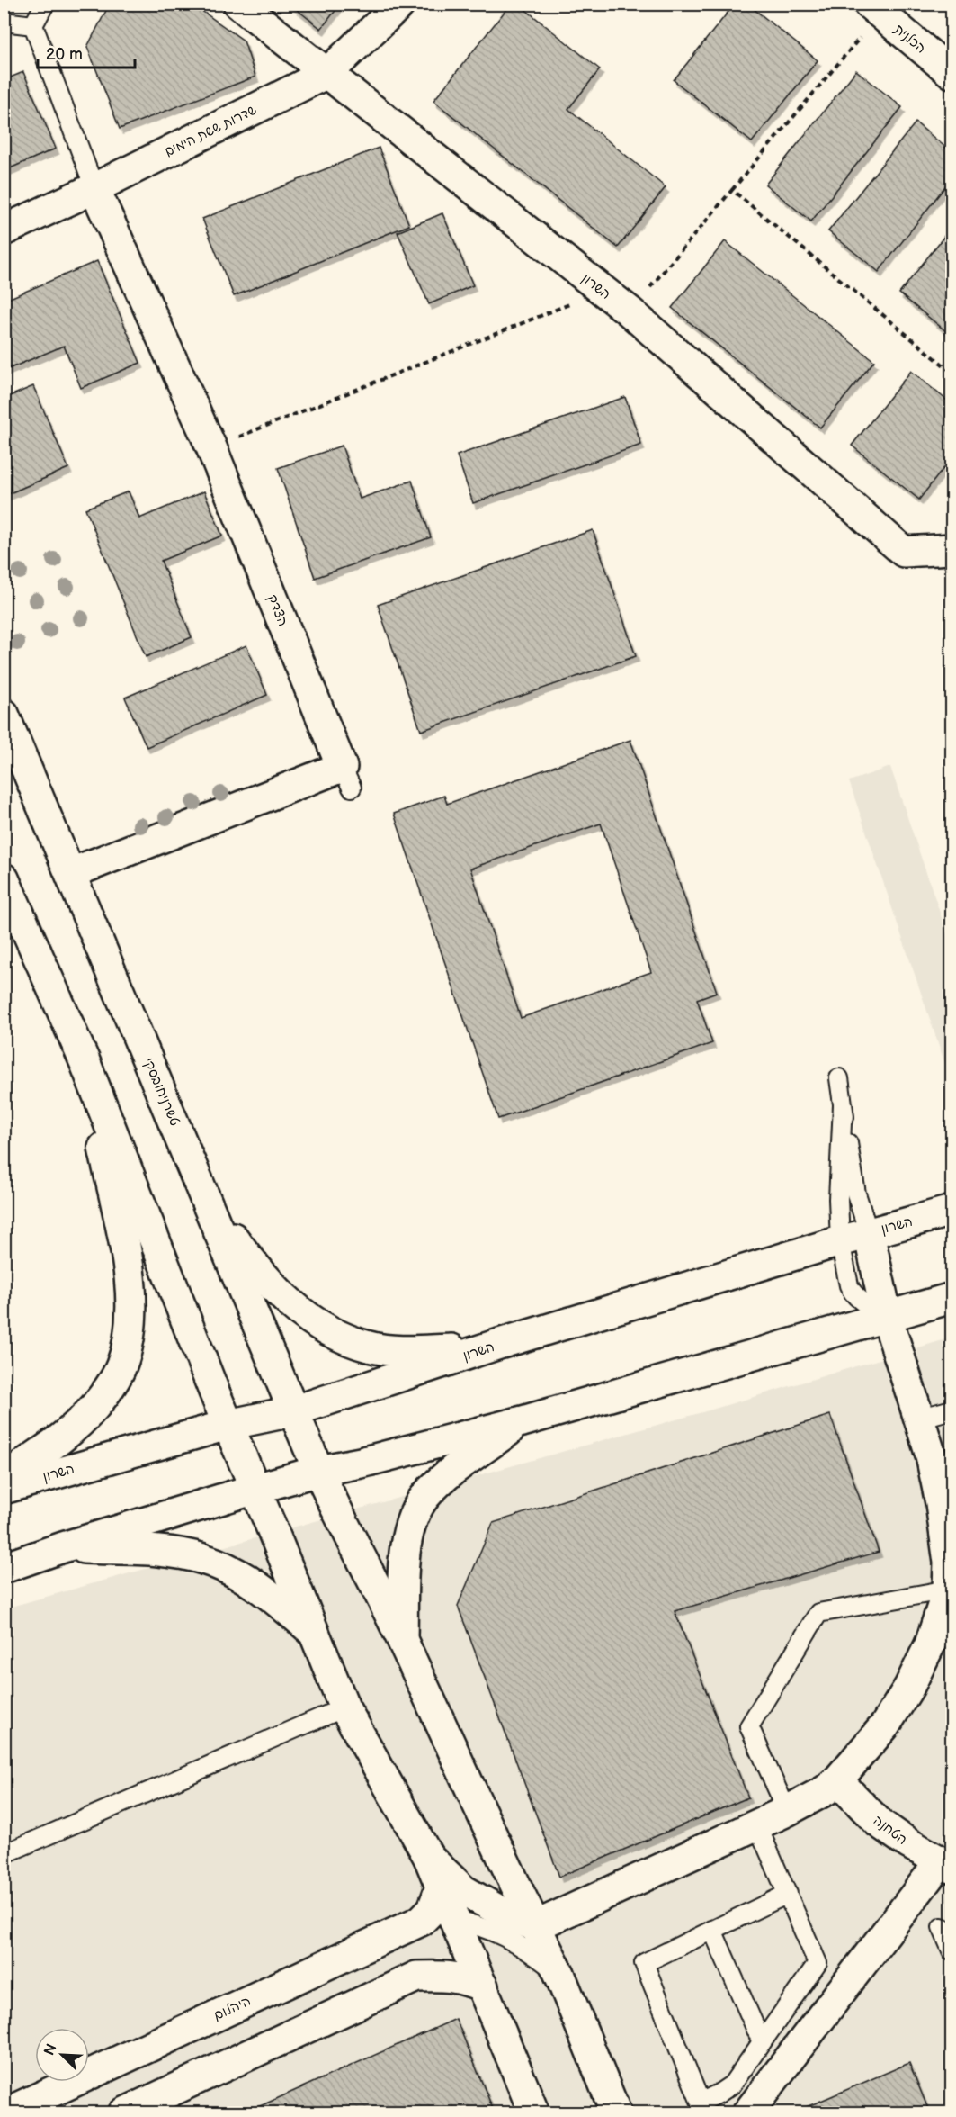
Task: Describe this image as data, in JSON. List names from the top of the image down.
{
  "streets": {
    "main road": [
      "הכלנית",
      "שדרות ששת הימים",
      "השרון",
      "הצדק",
      "טשרניחובסקי",
      "הטחנה",
      "היהלום"
    ]
  },
  "crossings": [
    ["שדרות ששת הימים", "השרון"],
    ["שדרות ששת הימים", "הצדק"],
    ["השרון", "טשרניחובסקי"],
    ["הצדק", "טשרניחובסקי"]
  ],
  "scale_bar": "20 m",
  "north": "top left"
}
